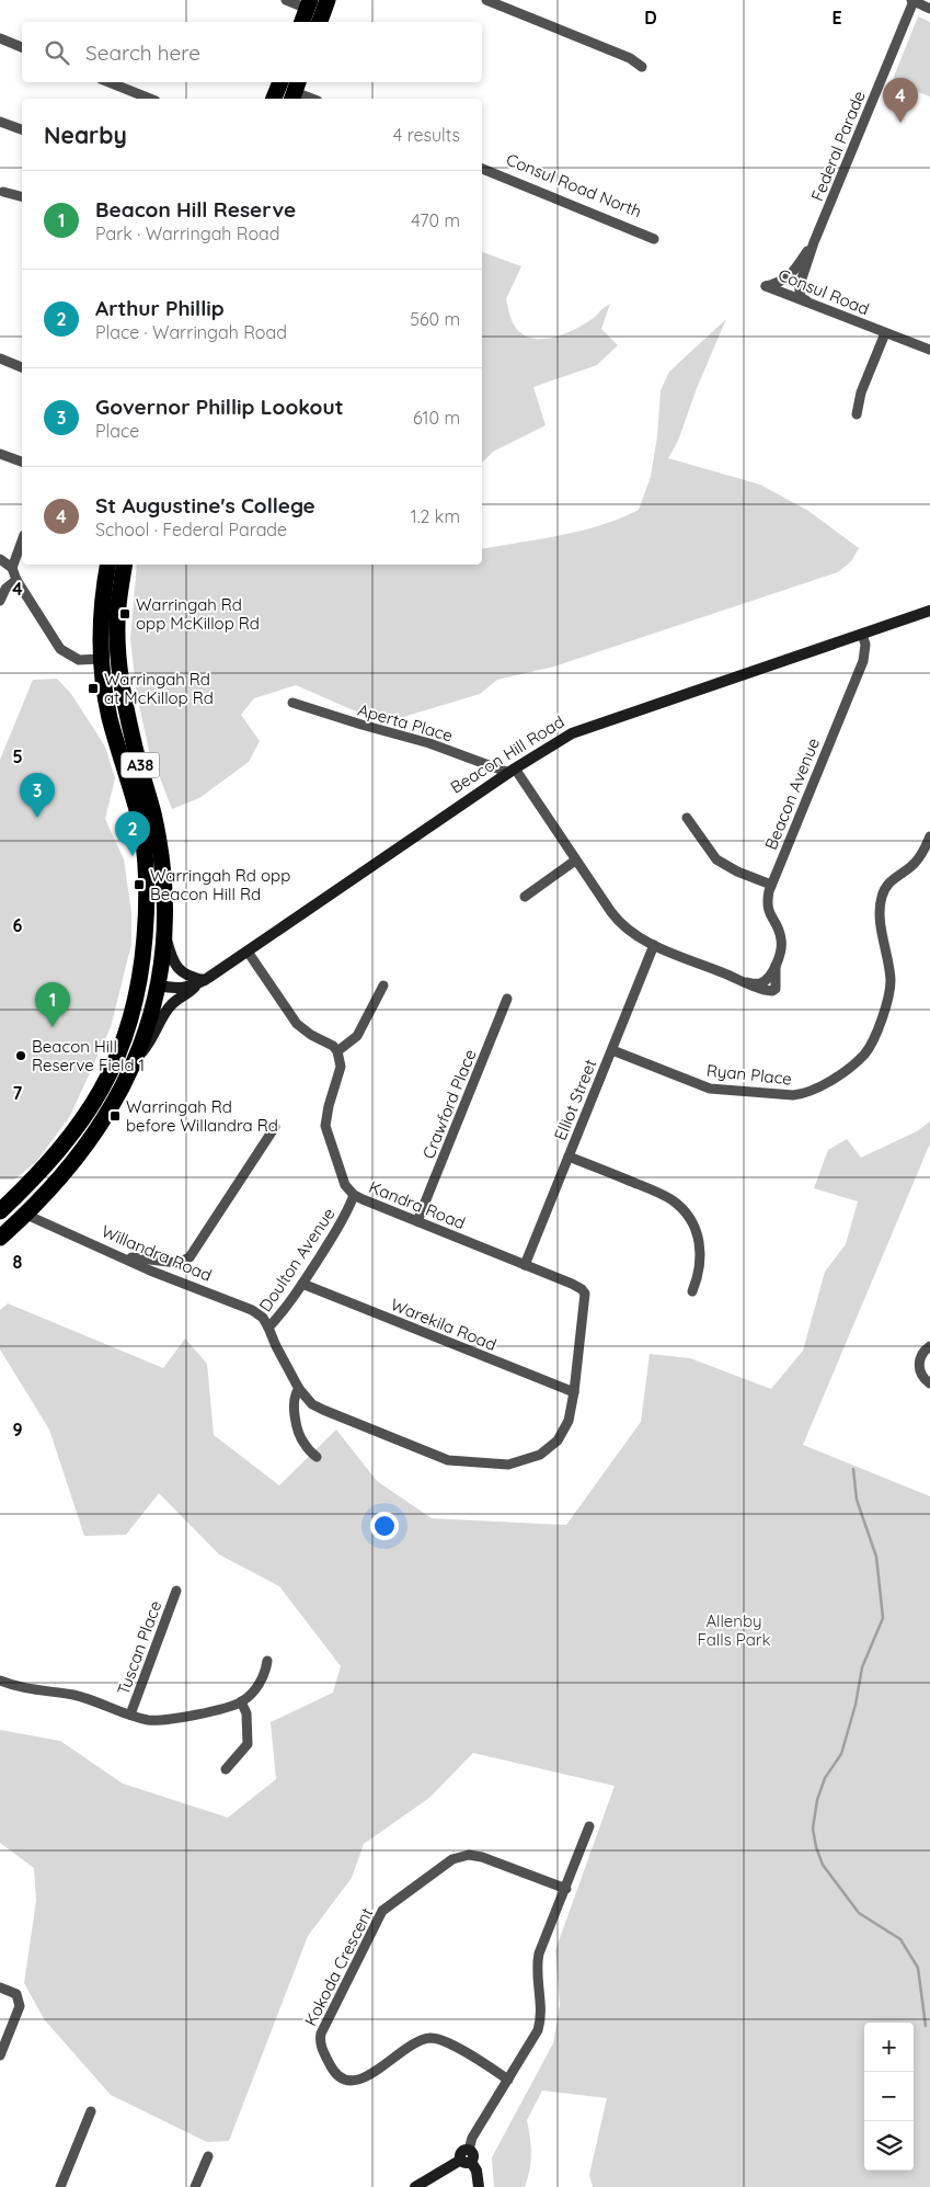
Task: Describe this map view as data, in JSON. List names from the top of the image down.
{
  "streets": {
    "highway": ["A38"],
    "main road": ["Beacon Hill Road"],
    "street": [
      "Federal Parade",
      "Consul Road North",
      "Consul Road",
      "Aperta Place",
      "Beacon Avenue",
      "Ryan Place",
      "Elliot Street",
      "Crawford Place",
      "Kandra Road",
      "Willandra Road",
      "Doulton Avenue",
      "Warekila Road",
      "Tuscan Place",
      "Kokoda Crescent"
    ]
  },
  "crossings": [
    ["Federal Parade", "Consul Road"],
    ["Aperta Place", "Beacon Hill Road"],
    ["Aperta Place", "Beacon Avenue"],
    ["Beacon Hill Road", "A38"],
    ["Beacon Hill Road", "Beacon Avenue"],
    ["A38", "Willandra Road"],
    ["Beacon Avenue", "Elliot Street"],
    ["Ryan Place", "Elliot Street"],
    ["Elliot Street", "Kandra Road"],
    ["Crawford Place", "Kandra Road"],
    ["Kandra Road", "Doulton Avenue"],
    ["Willandra Road", "Doulton Avenue"],
    ["Doulton Avenue", "Warekila Road"]
  ],
  "parks": ["Allenby Falls Park"],
  "places": {
    "transit": [
      "Warringah Rd opp McKillop Rd",
      "Warringah Rd at McKillop Rd",
      "Warringah Rd opp Beacon Hill Rd",
      "Warringah Rd before Willandra Rd"
    ],
    "other": ["Beacon Hill Reserve Field 1"]
  },
  "page": {
    "search": "Search here",
    "pins": [
      "4",
      "3",
      "2",
      "1"
    ],
    "heading": ["Nearby", "4 results"],
    "list": [
      {
        "mark": "1",
        "name": "Beacon Hill Reserve",
        "note": "Park · Warringah Road",
        "value": "470 m"
      },
      {
        "mark": "2",
        "name": "Arthur Phillip",
        "note": "Place · Warringah Road",
        "value": "560 m"
      },
      {
        "mark": "3",
        "name": "Governor Phillip Lookout",
        "note": "Place",
        "value": "610 m"
      },
      {
        "mark": "4",
        "name": "St Augustine's College",
        "note": "School · Federal Parade",
        "value": "1.2 km"
      }
    ],
    "map_buttons": ["+", "−"]
  },
  "grid": {
    "columns": ["D", "E"],
    "rows": [
      "4",
      "5",
      "6",
      "7",
      "8",
      "9"
    ]
  }
}
